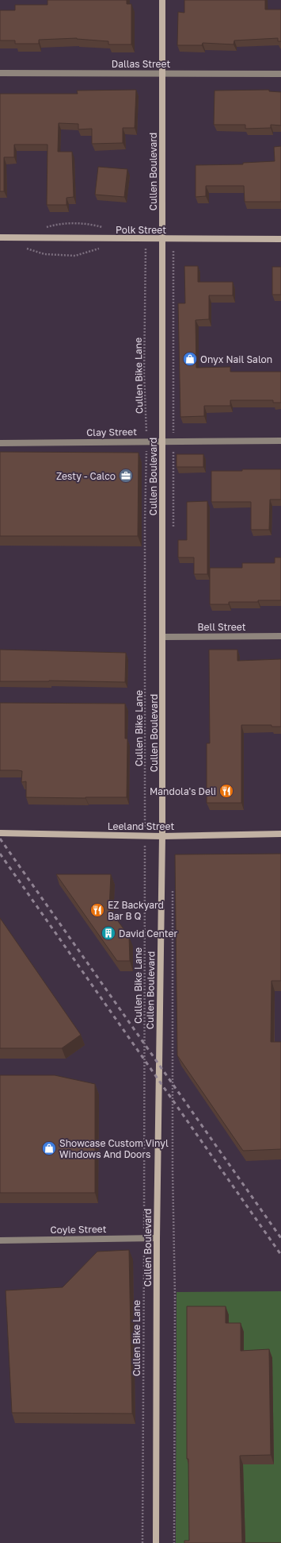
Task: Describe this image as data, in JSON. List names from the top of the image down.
{
  "streets": {
    "street": [
      "Dallas Street",
      "Cullen Boulevard",
      "Polk Street",
      "Clay Street",
      "Bell Street",
      "Leeland Street",
      "Coyle Street"
    ],
    "path": ["Cullen Bike Lane"]
  },
  "crossings": [
    ["Dallas Street", "Cullen Boulevard"],
    ["Cullen Boulevard", "Polk Street"],
    ["Cullen Boulevard", "Clay Street"],
    ["Cullen Boulevard", "Bell Street"],
    ["Cullen Boulevard", "Leeland Street"],
    ["Cullen Boulevard", "Coyle Street"],
    ["Cullen Bike Lane", "Clay Street"],
    ["Cullen Bike Lane", "Leeland Street"],
    ["Cullen Bike Lane", "Coyle Street"]
  ],
  "places": {
    "shop": ["Onyx Nail Salon", "Showcase Custom Vinyl Windows And Doors"],
    "office": ["Zesty - Calco"],
    "restaurant": ["Mandola's Deli", "EZ Backyard Bar B Q"],
    "building": ["David Center"]
  }
}
